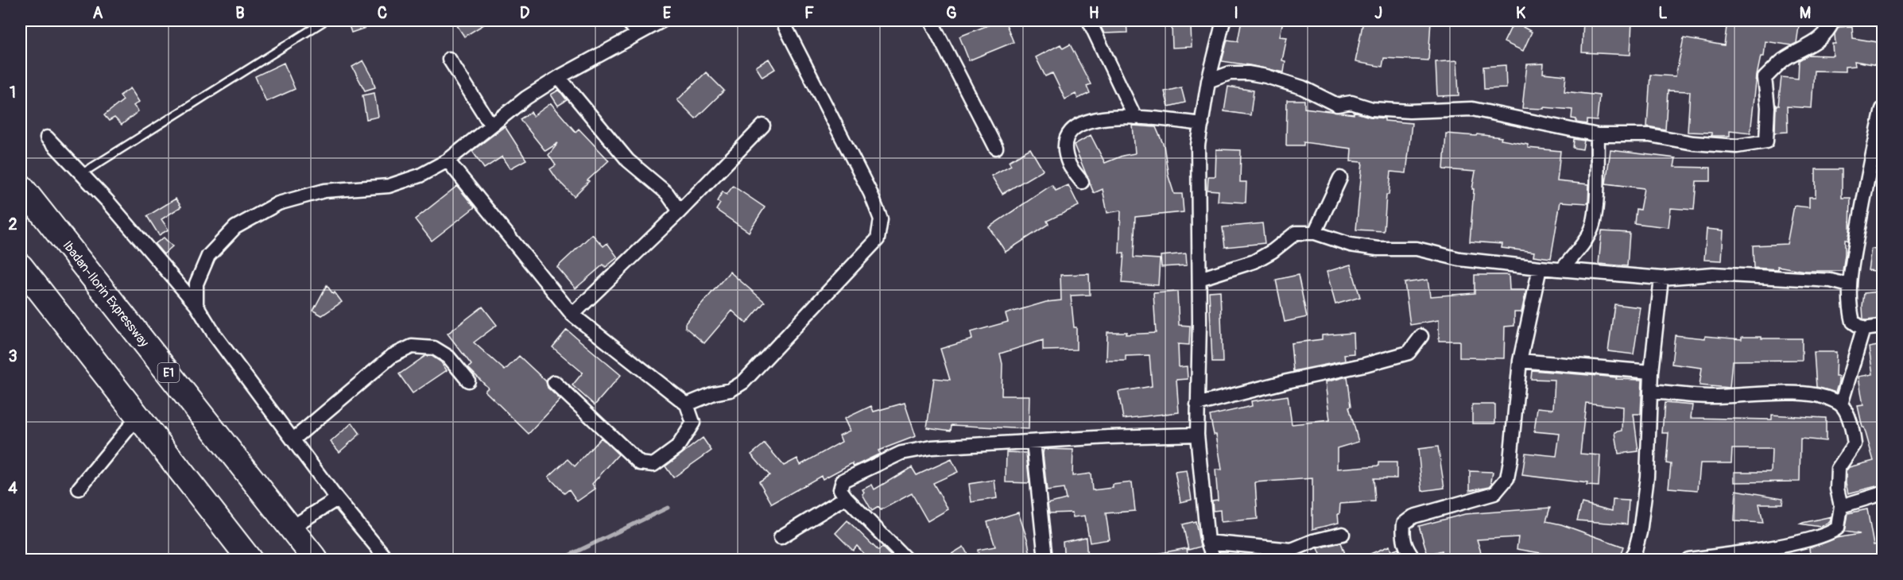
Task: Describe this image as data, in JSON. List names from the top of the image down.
{
  "streets": {
    "highway": ["Ibadan-Ilorin Expressway", "E1"]
  },
  "grid": {
    "columns": [
      "A",
      "B",
      "C",
      "D",
      "E",
      "F",
      "G",
      "H",
      "I",
      "J",
      "K",
      "L",
      "M"
    ],
    "rows": [
      "1",
      "2",
      "3",
      "4"
    ]
  }
}
